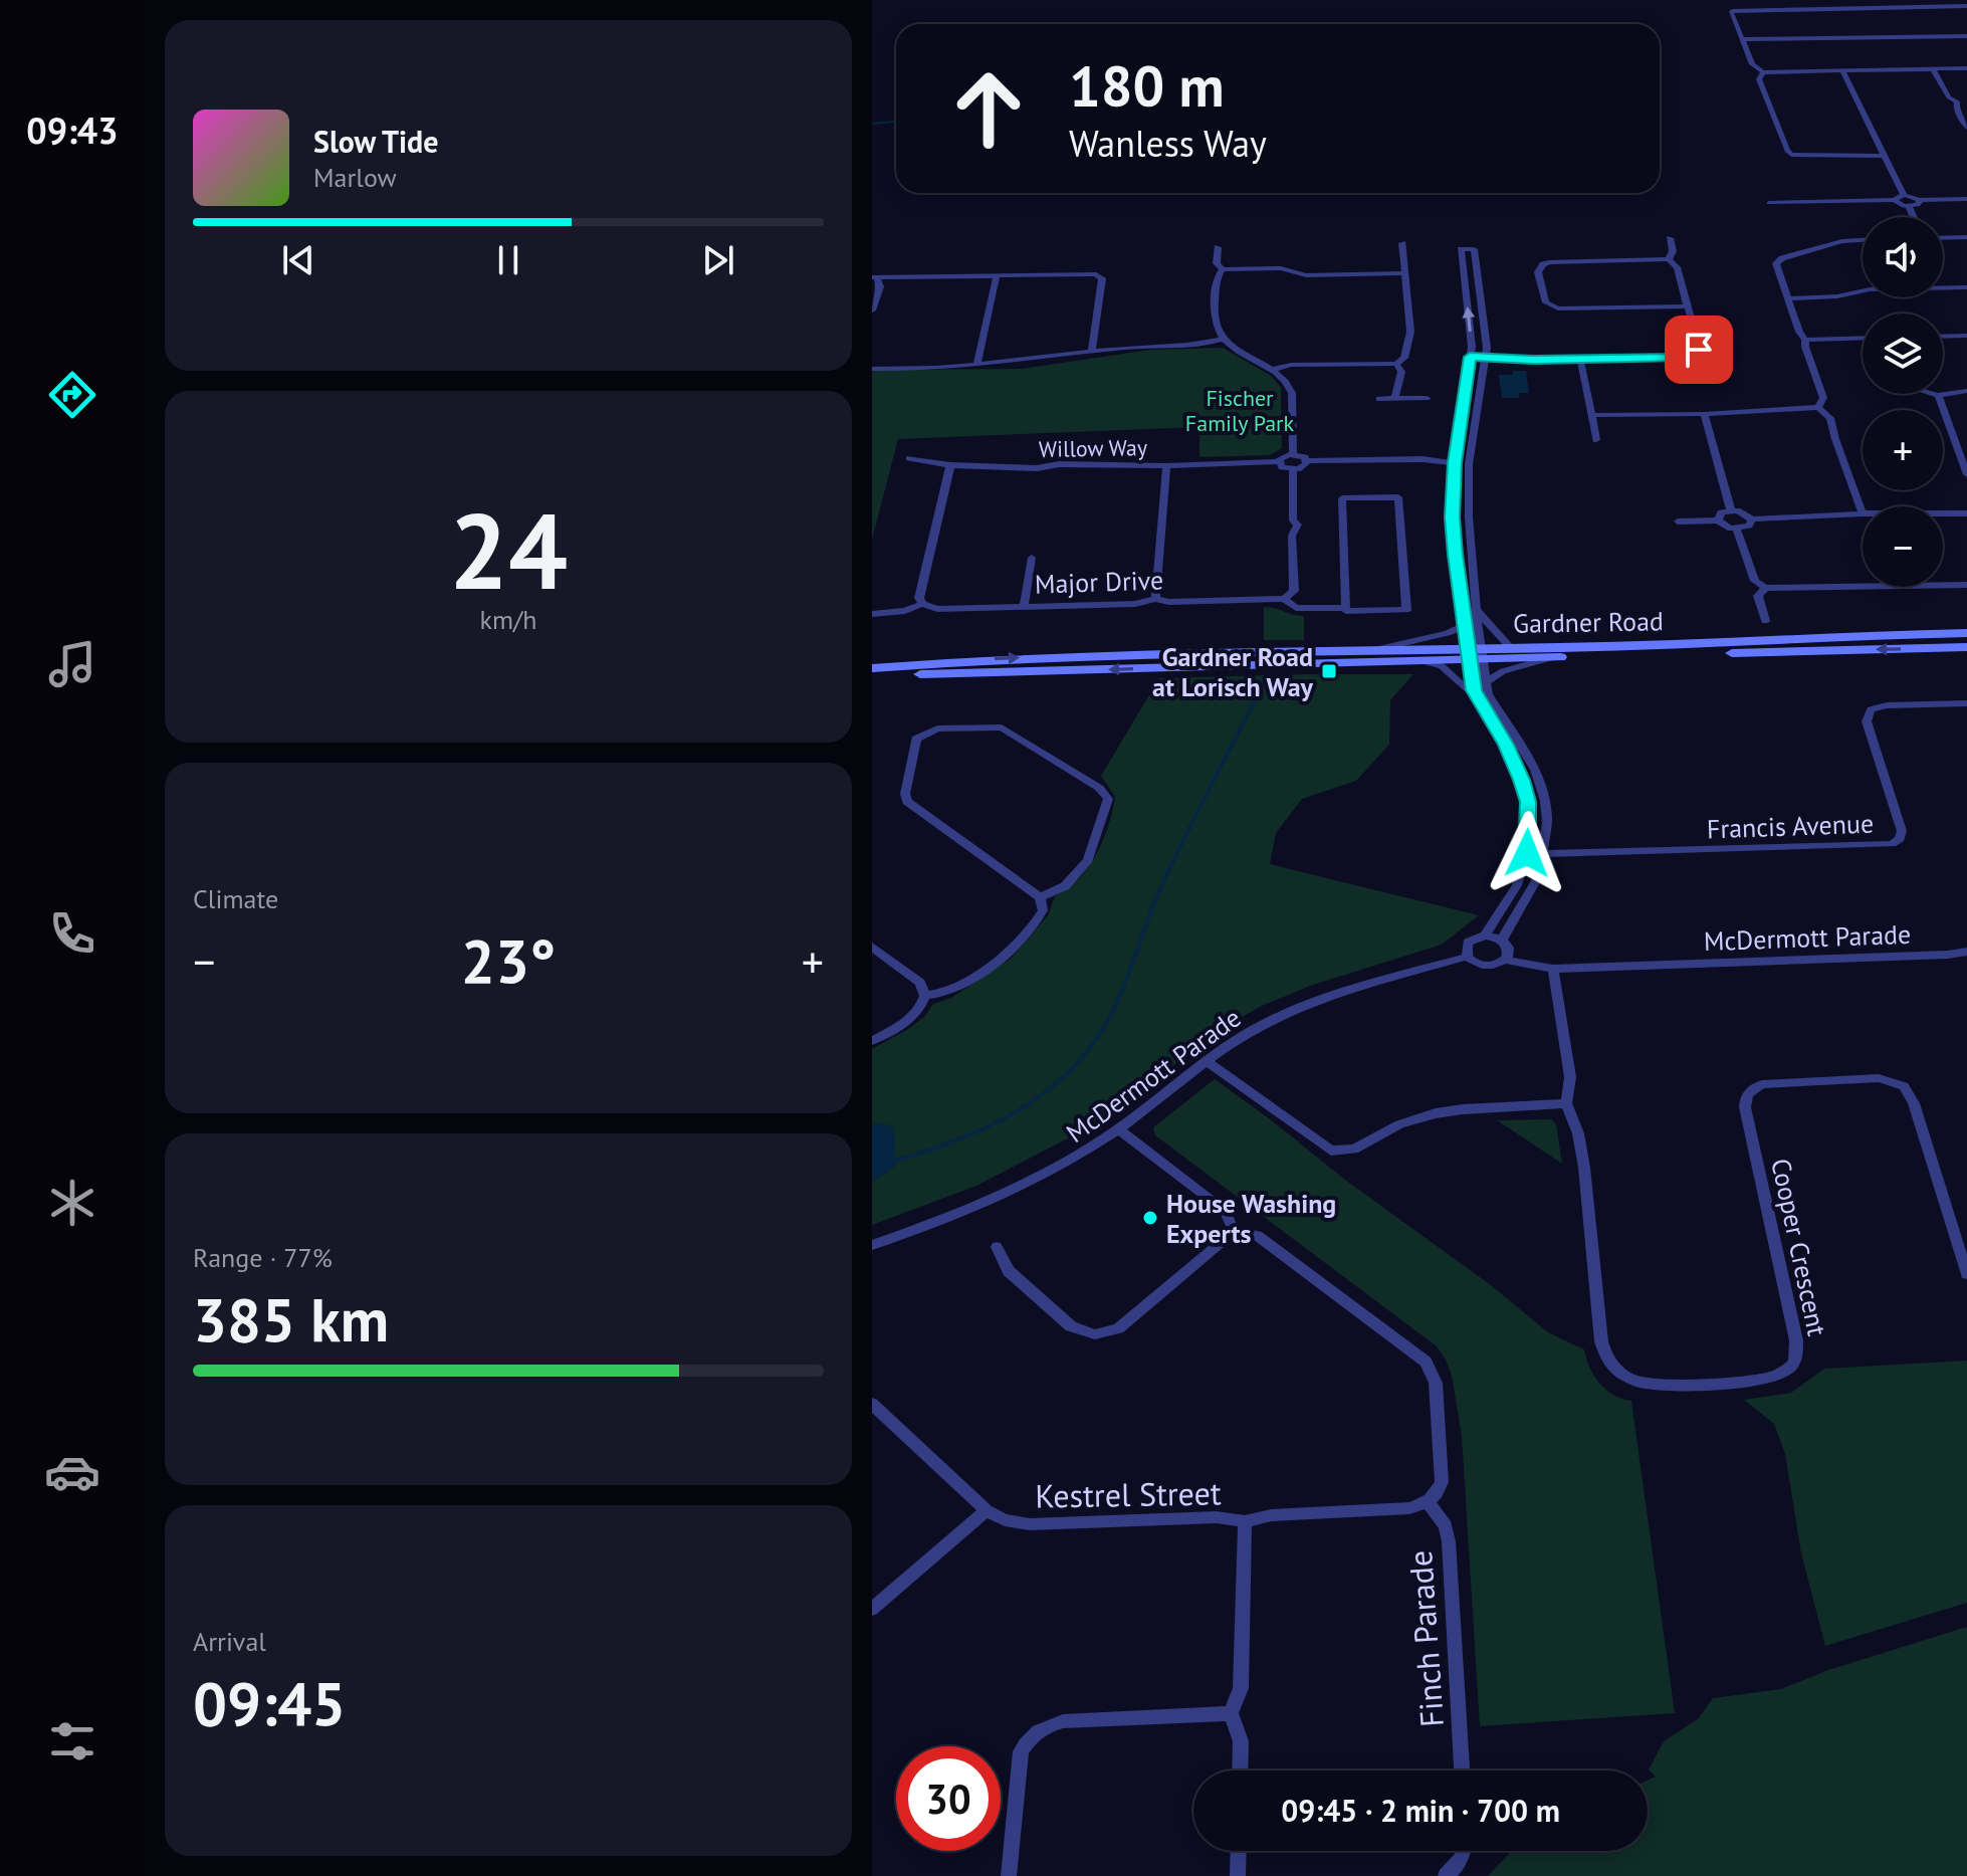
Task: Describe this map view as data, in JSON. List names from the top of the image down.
{
  "streets": {
    "street": [
      "Willow Way",
      "Major Drive",
      "Gardner Road",
      "Francis Avenue",
      "McDermott Parade",
      "Cooper Crescent",
      "Kestrel Street",
      "Finch Parade"
    ]
  },
  "crossings": [
    ["McDermott Parade", "Cooper Crescent"],
    ["Kestrel Street", "Finch Parade"]
  ],
  "parks": ["Fischer Family Park"],
  "places": {
    "transit": ["Gardner Road at Lorisch Way"],
    "other": ["House Washing Experts"]
  },
  "page": {
    "tabs": "09:43",
    "turn": ["180 m", "Wanless Way"],
    "song": ["Slow Tide", "Marlow"],
    "map_buttons": ["+", "−"],
    "tile": [
      ["24", "km/h"],
      "Climate",
      ["Range · 77%", "385 km"],
      ["Arrival", "09:45"]
    ],
    "heat": ["−", "23°", "+"],
    "limit": "30",
    "trip": "09:45 · 2 min · 700 m"
  }
}
